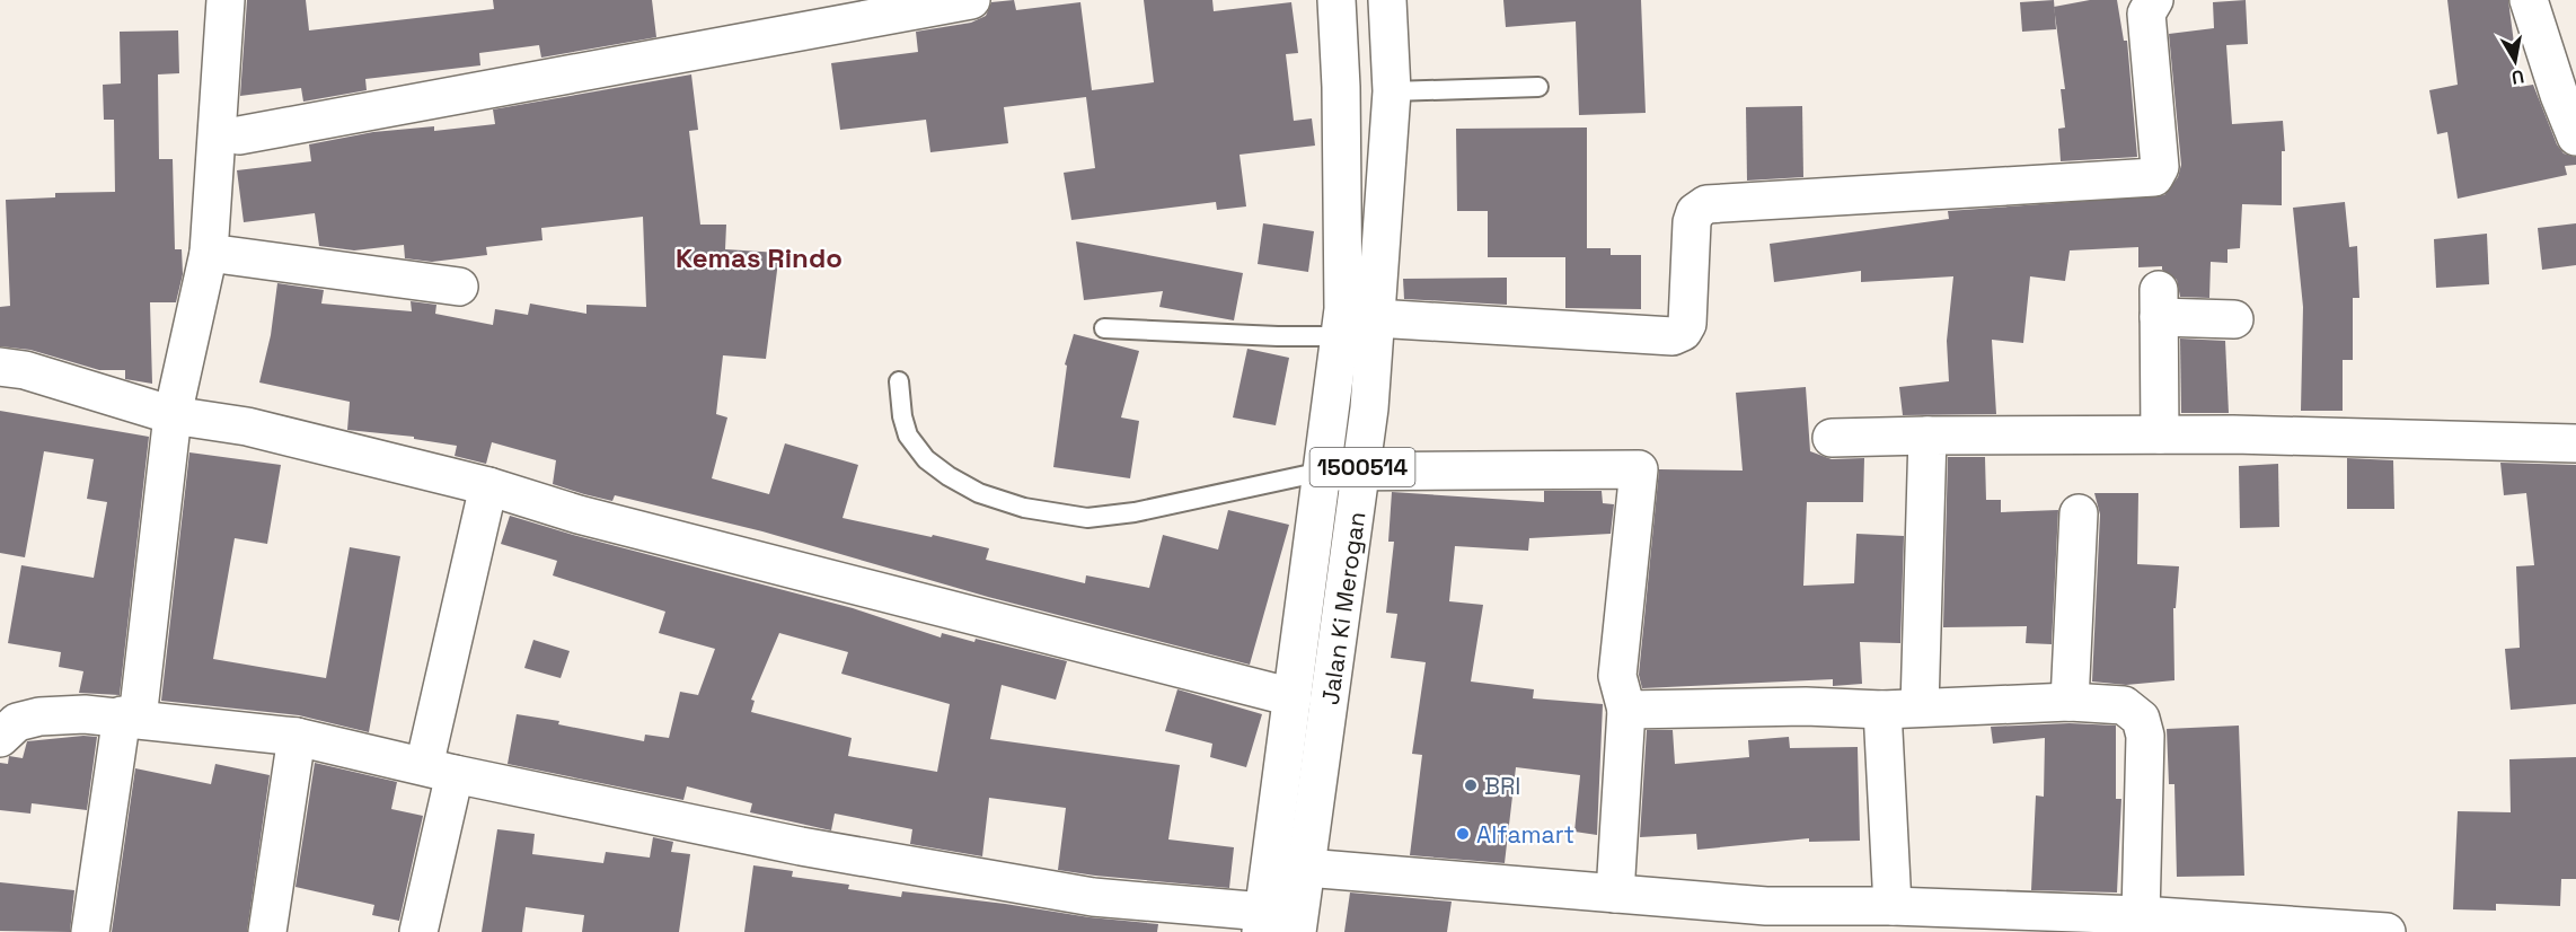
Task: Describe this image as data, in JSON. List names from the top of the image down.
{
  "streets": {
    "main road": ["1500514", "Jalan Ki Merogan"]
  },
  "districts": ["Kemas Rindo"],
  "places": ["BRI", "Alfamart"],
  "north": "bottom"
}
